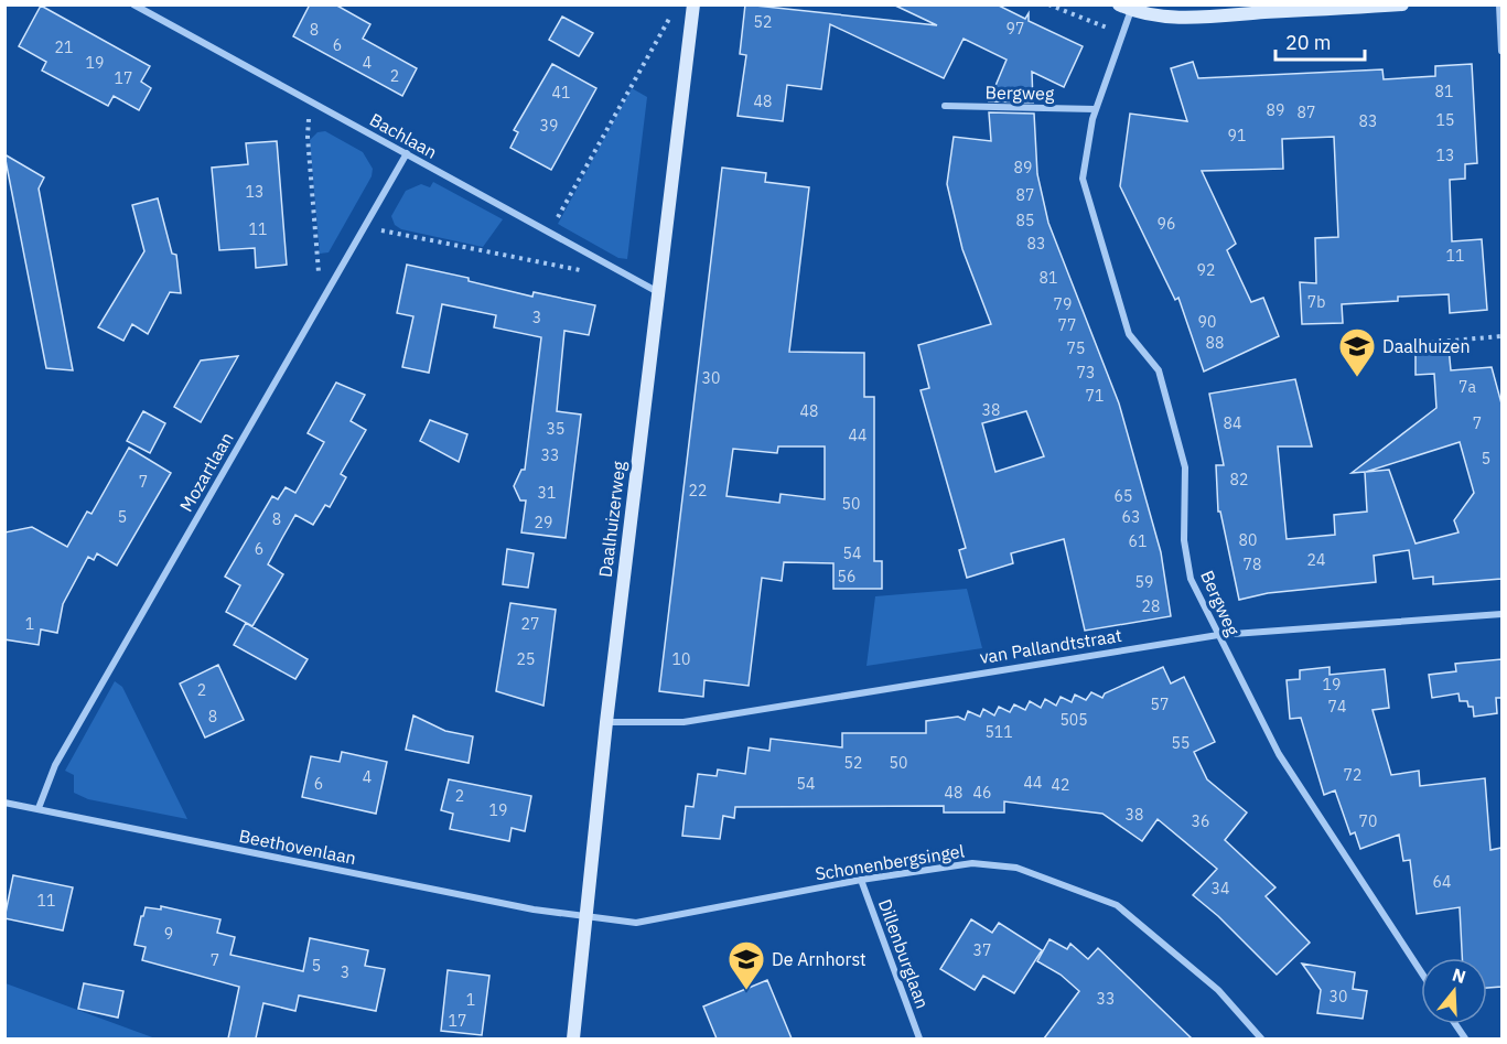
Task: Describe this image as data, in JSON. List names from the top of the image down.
{
  "streets": {
    "main road": ["Daalhuizerweg"],
    "street": [
      "Bergweg",
      "Bachlaan",
      "Mozartlaan",
      "van Pallandtstraat",
      "Beethovenlaan",
      "Schonenbergsingel",
      "Dillenburglaan"
    ]
  },
  "crossings": [
    ["Bergweg", "van Pallandtstraat"],
    ["Bachlaan", "Mozartlaan"],
    ["Bachlaan", "Daalhuizerweg"],
    ["Mozartlaan", "Beethovenlaan"],
    ["Daalhuizerweg", "van Pallandtstraat"],
    ["Daalhuizerweg", "Beethovenlaan"],
    ["Daalhuizerweg", "Schonenbergsingel"],
    ["Beethovenlaan", "Schonenbergsingel"],
    ["Schonenbergsingel", "Dillenburglaan"]
  ],
  "places": {
    "school or university": ["Daalhuizen", "De Arnhorst"]
  },
  "house_numbers": [
    "52",
    "97",
    "8",
    "6",
    "21",
    "19",
    "4",
    "2",
    "17",
    "81",
    "41",
    "48",
    "89",
    "87",
    "15",
    "83",
    "39",
    "91",
    "13",
    "89",
    "13",
    "87",
    "85",
    "96",
    "11",
    "83",
    "11",
    "92",
    "81",
    "7b",
    "79",
    "3",
    "90",
    "77",
    "88",
    "75",
    "73",
    "30",
    "7a",
    "71",
    "38",
    "48",
    "84",
    "7",
    "35",
    "44",
    "33",
    "5",
    "82",
    "7",
    "22",
    "31",
    "65",
    "50",
    "5",
    "63",
    "8",
    "29",
    "80",
    "61",
    "6",
    "54",
    "24",
    "78",
    "56",
    "59",
    "28",
    "1",
    "27",
    "25",
    "10",
    "19",
    "2",
    "57",
    "74",
    "8",
    "505",
    "511",
    "55",
    "52",
    "50",
    "72",
    "4",
    "44",
    "6",
    "54",
    "42",
    "48",
    "46",
    "2",
    "19",
    "38",
    "36",
    "70",
    "64",
    "34",
    "11",
    "9",
    "37",
    "7",
    "5",
    "3",
    "30",
    "33",
    "1",
    "17"
  ],
  "scale_bar": "20 m",
  "north": "top"
}
